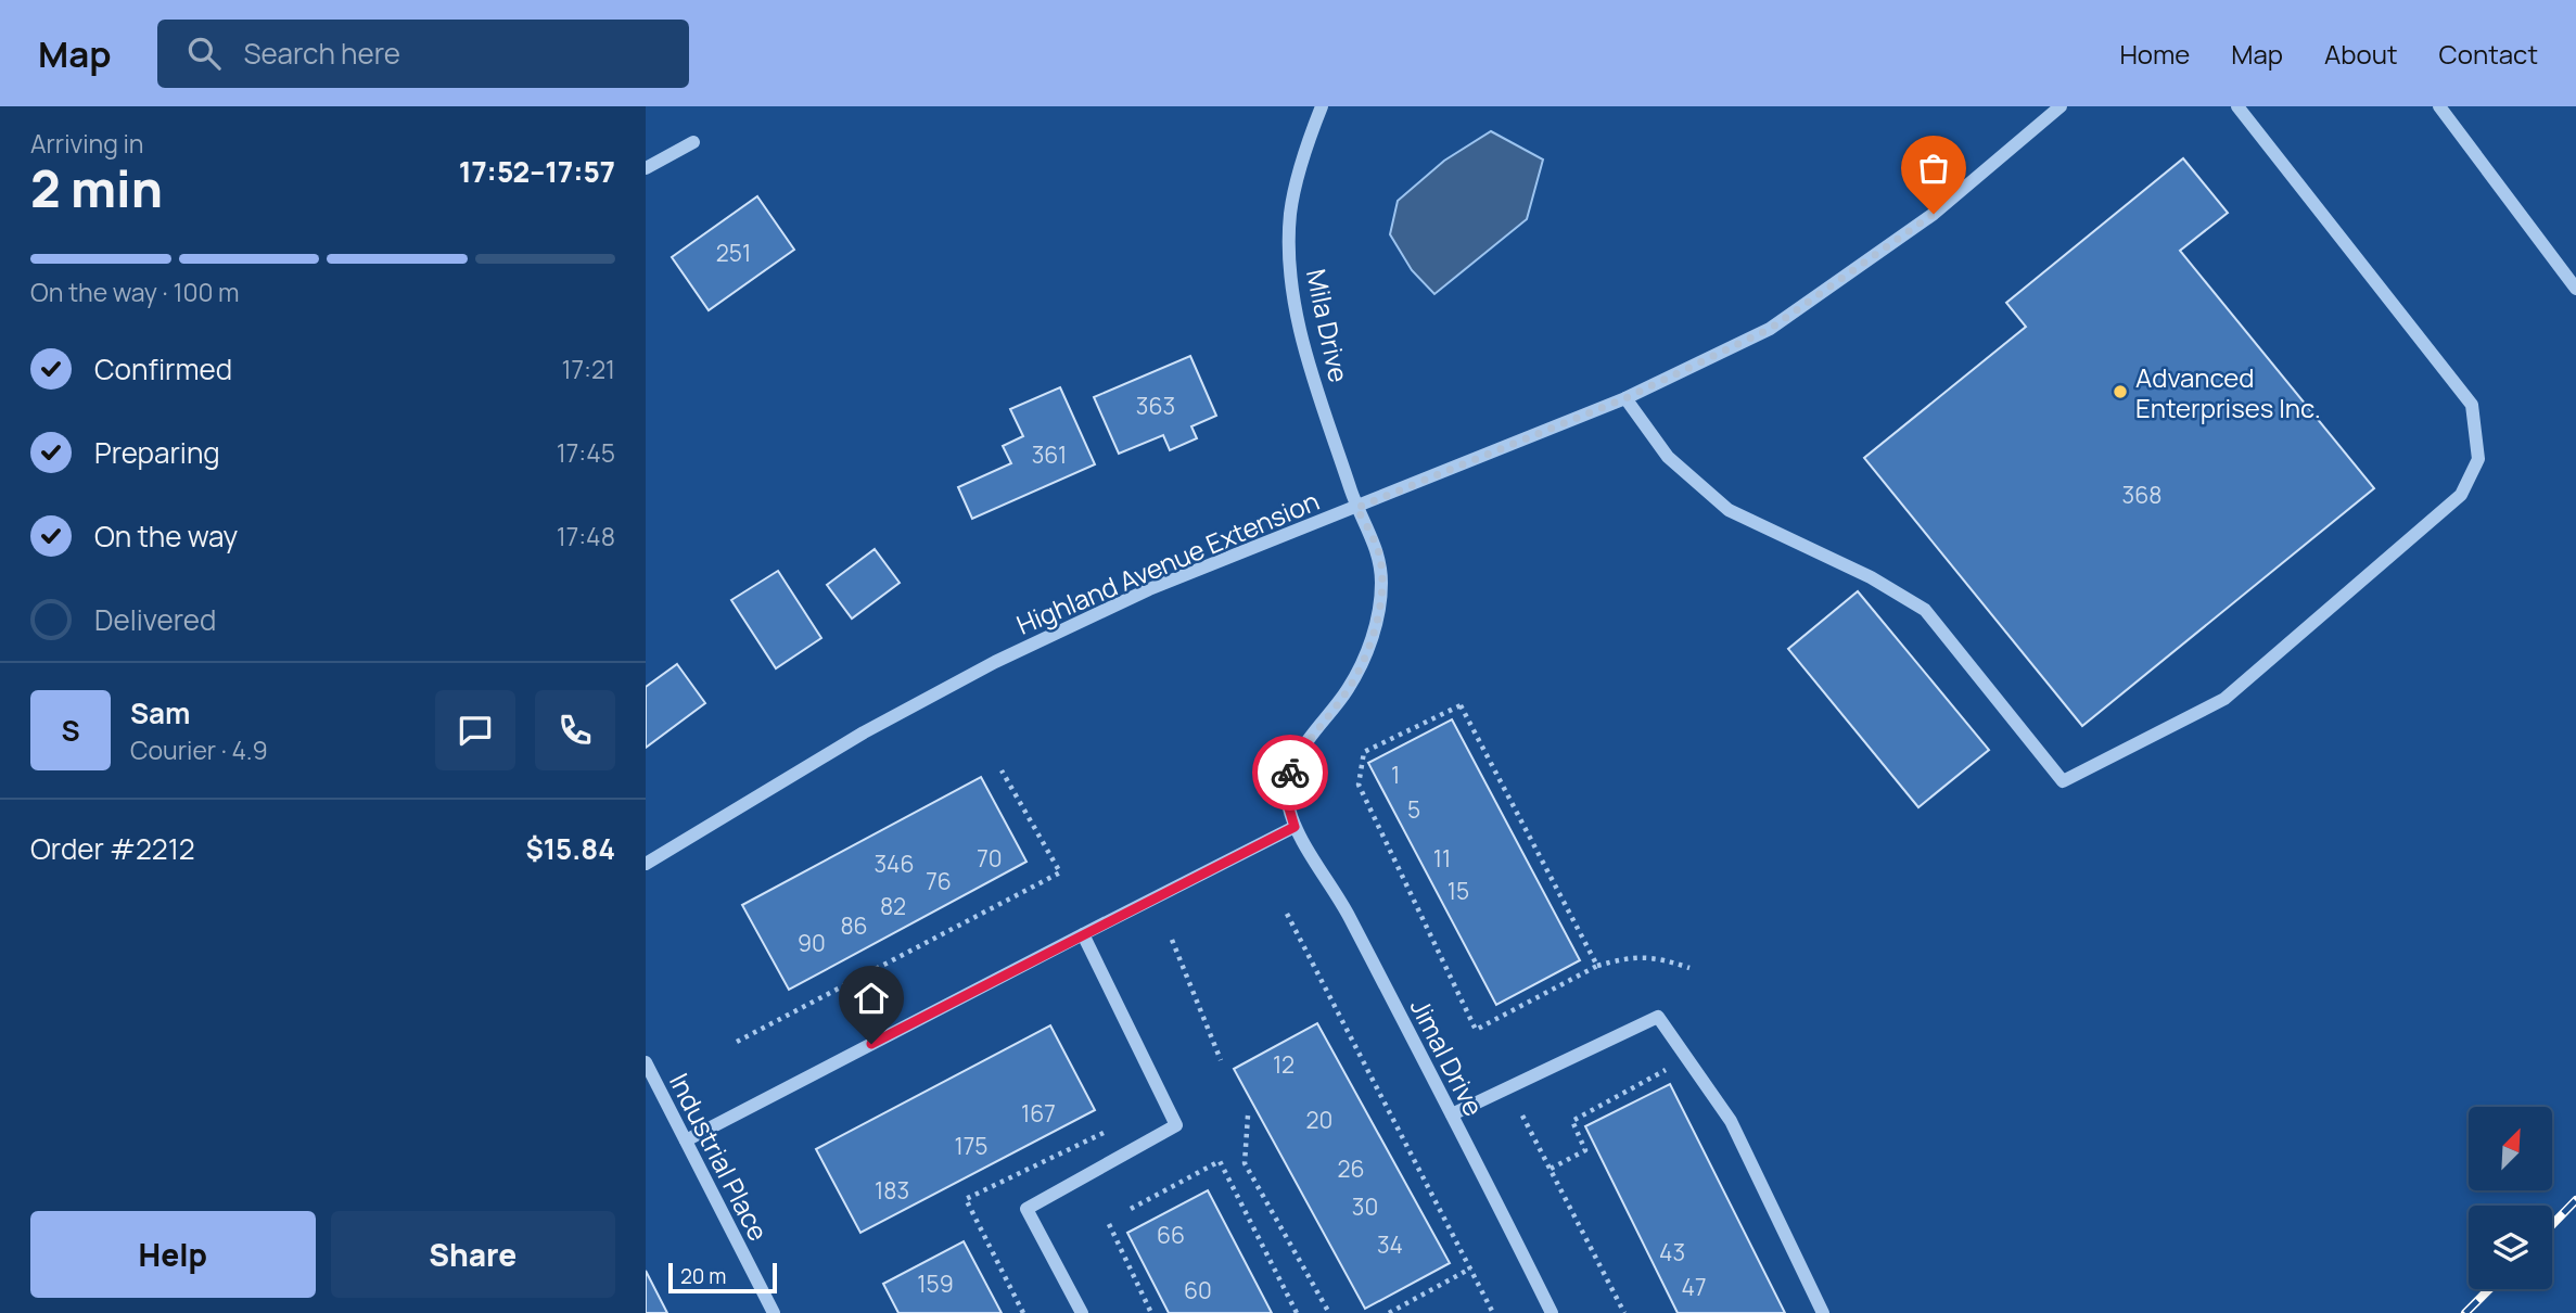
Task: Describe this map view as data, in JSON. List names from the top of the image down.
{
  "streets": {
    "street": [
      "Mila Drive",
      "Highland Avenue Extension",
      "Jimal Drive",
      "Industrial Place"
    ]
  },
  "crossings": [
    ["Mila Drive", "Highland Avenue Extension"],
    ["Mila Drive", "Jimal Drive"],
    ["Highland Avenue Extension", "Jimal Drive"]
  ],
  "places": ["Advanced Enterprises Inc."],
  "house_numbers": [
    "251",
    "363",
    "361",
    "368",
    "1",
    "5",
    "70",
    "11",
    "346",
    "76",
    "15",
    "82",
    "86",
    "90",
    "12",
    "167",
    "20",
    "175",
    "26",
    "183",
    "30",
    "66",
    "34",
    "43",
    "159",
    "47",
    "60"
  ],
  "scale_bar": "20 m",
  "north": "top right",
  "page": {
    "header": "Map",
    "search": "Search here",
    "nav": [
      "Home",
      "Map",
      "About",
      "Contact"
    ],
    "heading": ["2 min", "Arriving in", "17:52–17:57"],
    "panel": [
      "Sam",
      "Courier · 4.9",
      "Order #2212",
      "$15.84"
    ],
    "bar": "On the way · 100 m",
    "list": [
      ["Confirmed", "17:21"],
      ["Preparing", "17:45"],
      ["On the way", "17:48"],
      "Delivered"
    ],
    "round": "S",
    "buttons": ["Help", "Share"],
    "scale": "20 m"
  }
}
